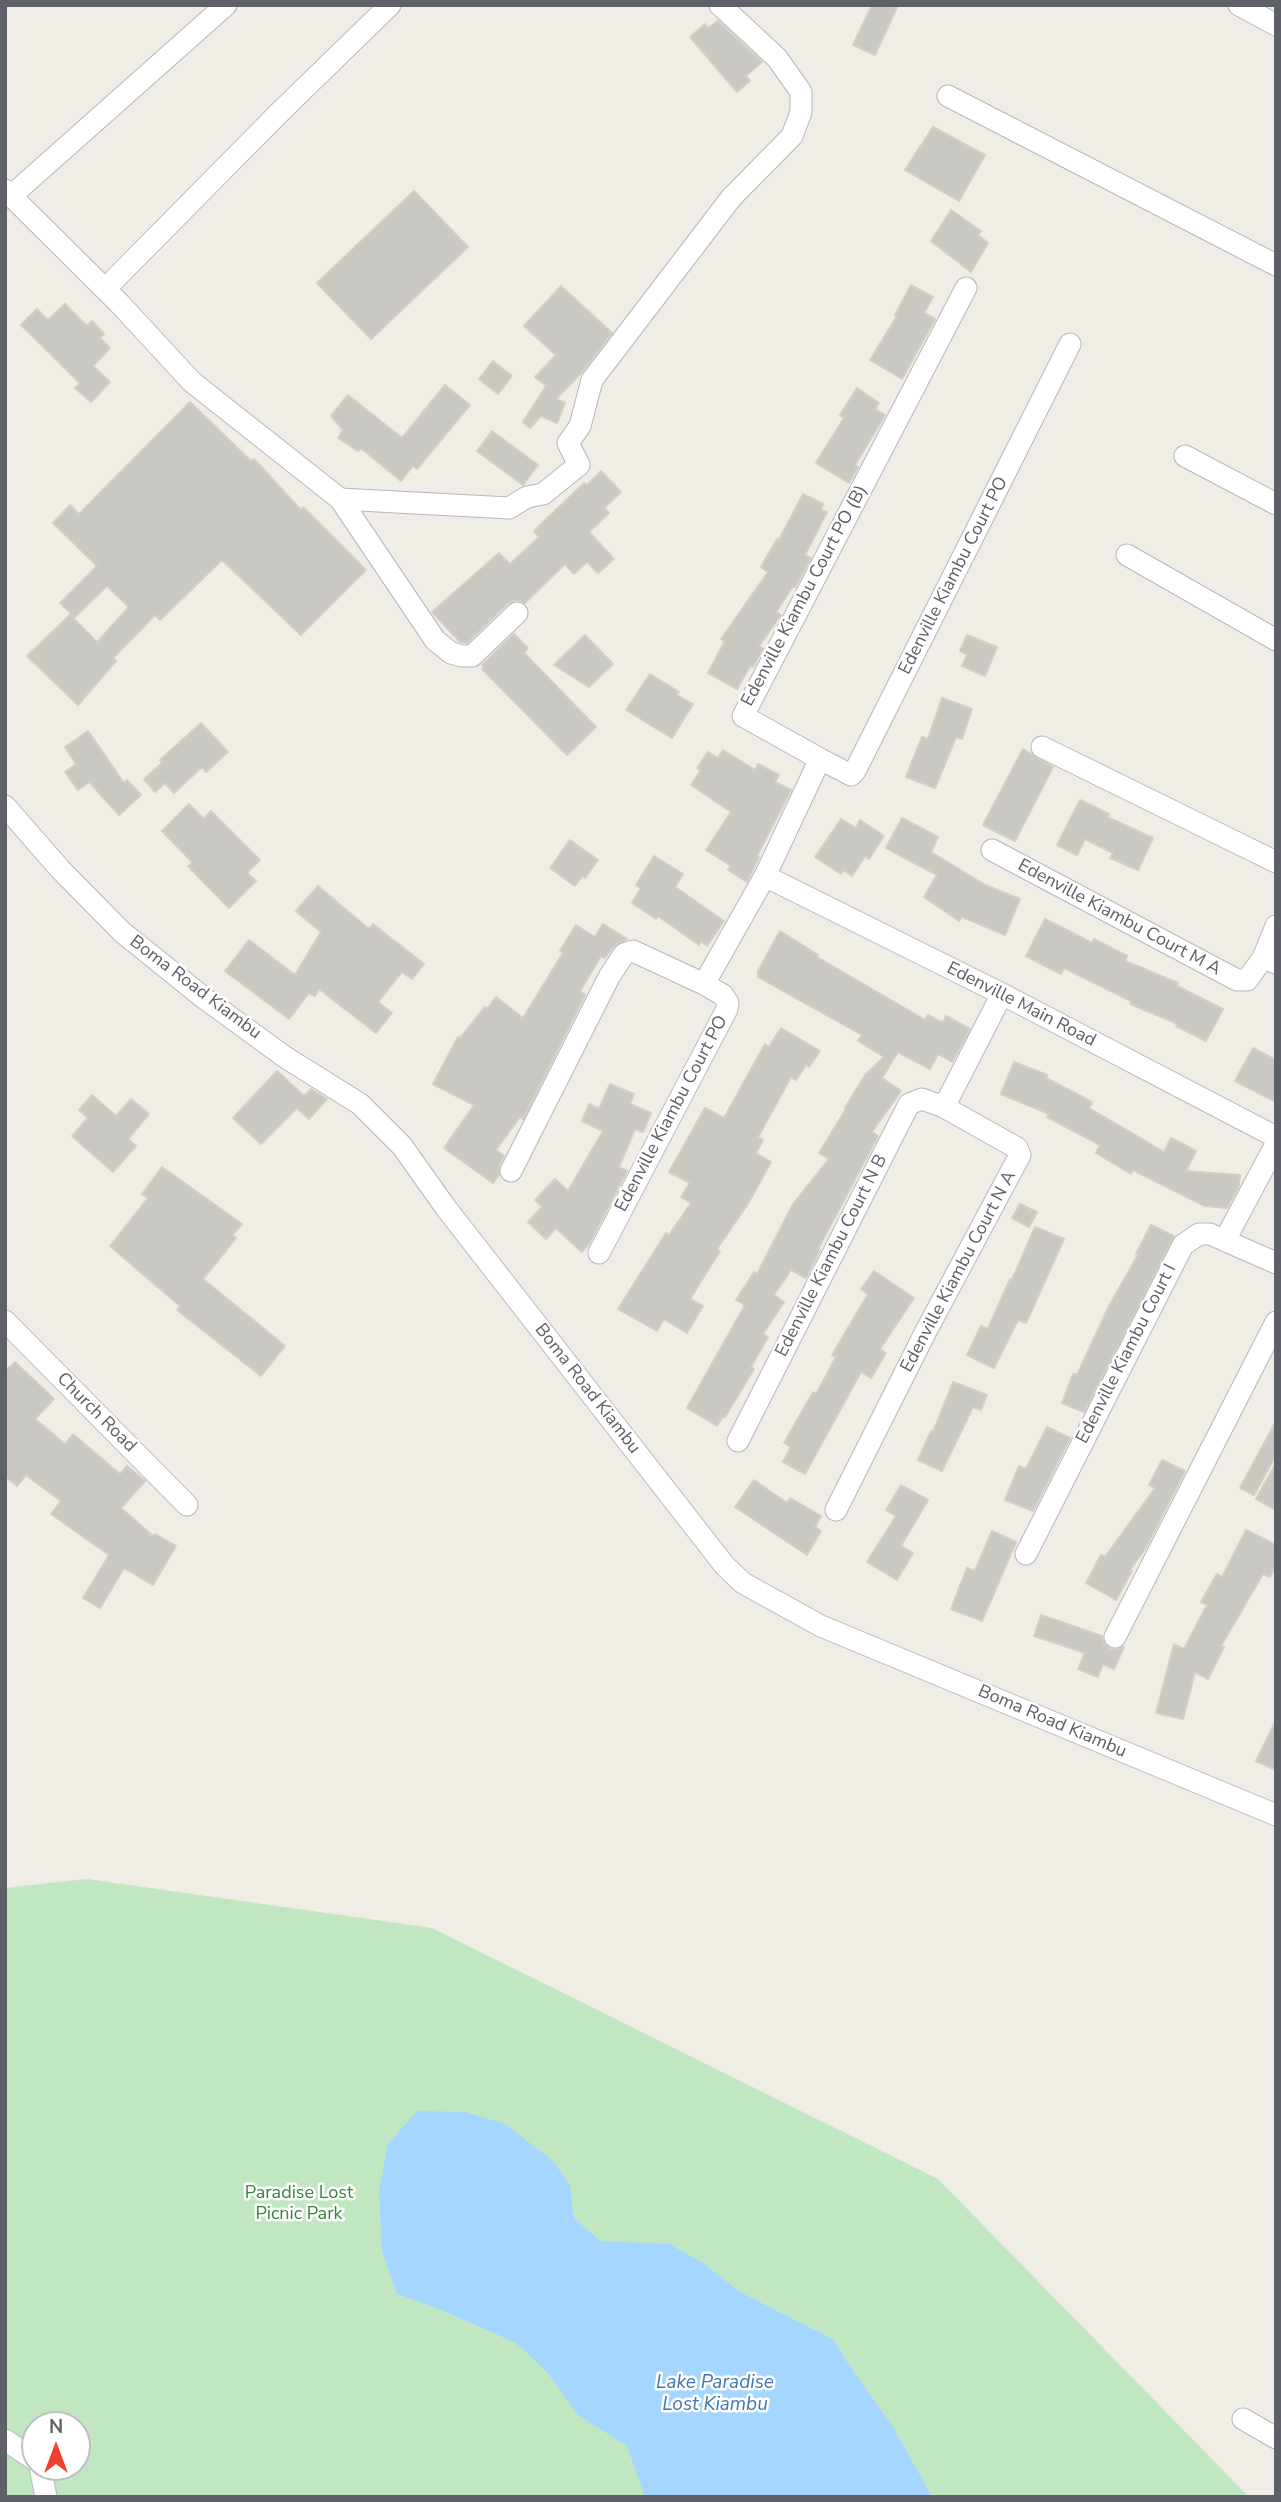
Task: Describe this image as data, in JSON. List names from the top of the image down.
{
  "streets": {
    "street": [
      "Edenville Kiambu Court PO",
      "Edenville Kiambu Court PO (B)",
      "Edenville Kiambu Court M A",
      "Boma Road Kiambu",
      "Edenville Main Road",
      "Edenville Kiambu Court N B",
      "Edenville Kiambu Court N A",
      "Edenville Kiambu Court I",
      "Church Road"
    ]
  },
  "crossings": [
    ["Edenville Kiambu Court PO", "Edenville Kiambu Court PO (B)"],
    ["Edenville Kiambu Court N B", "Edenville Kiambu Court N A"]
  ],
  "water": ["Lake Paradise Lost Kiambu"],
  "parks": ["Paradise Lost Picnic Park"],
  "north": "top"
}
